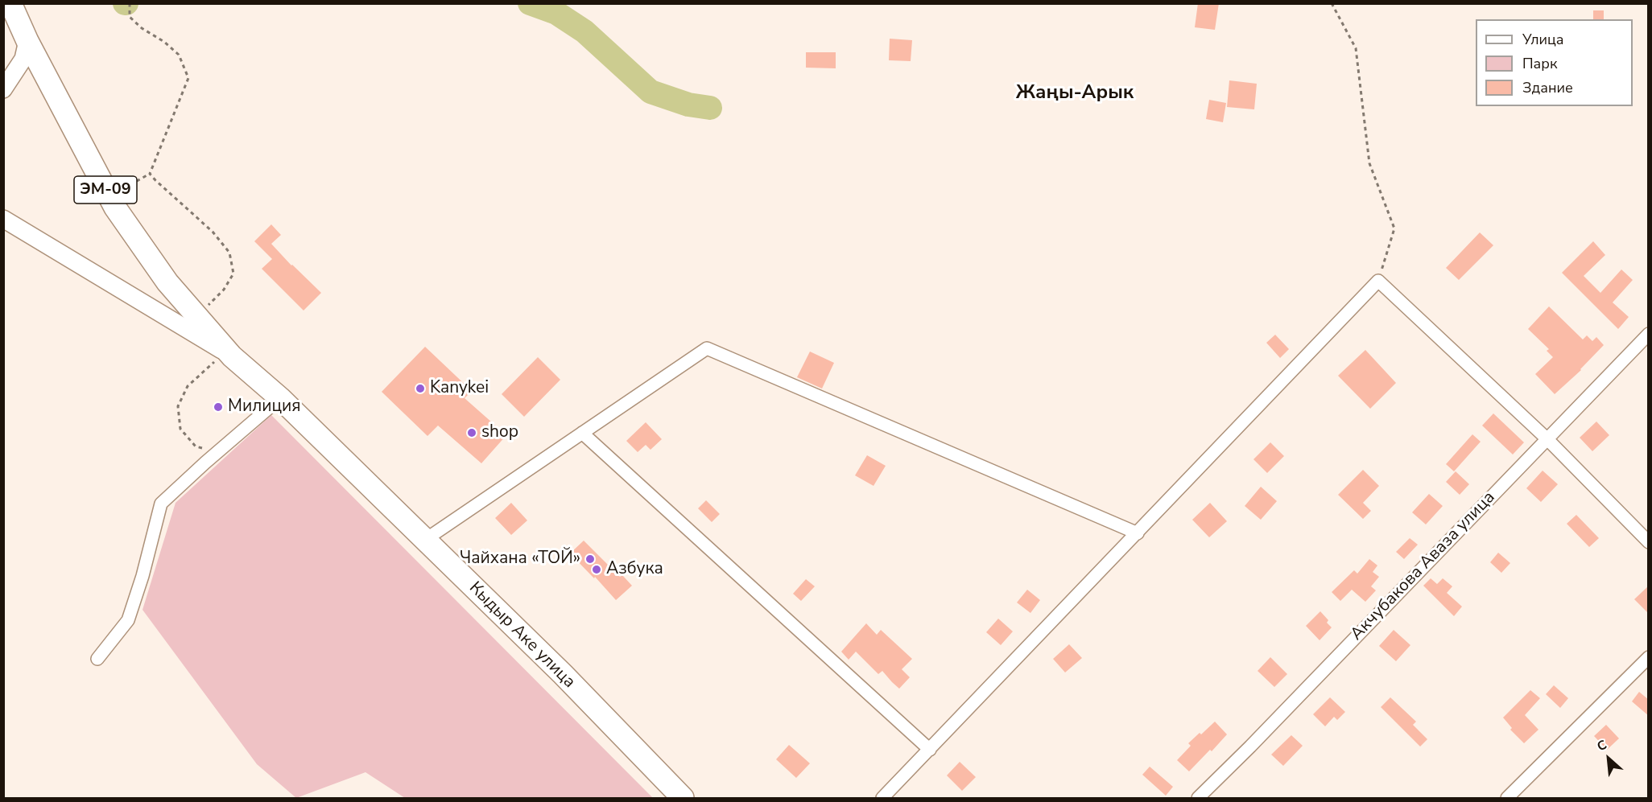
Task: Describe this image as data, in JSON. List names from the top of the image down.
{
  "streets": {
    "highway": ["ЭМ-09", "Кыдыр Аке улица"],
    "street": ["Акчубакова Аваза улица"]
  },
  "crossings": [
    ["ЭМ-09", "Кыдыр Аке улица"]
  ],
  "districts": ["Жаңы-Арык"],
  "places": [
    "Kanykei",
    "Милиция",
    "shop",
    "Чайхана «ТОЙ»",
    "Азбука"
  ],
  "legend": ["Улица", "Парк", "Здание"],
  "north": "top left"
}
